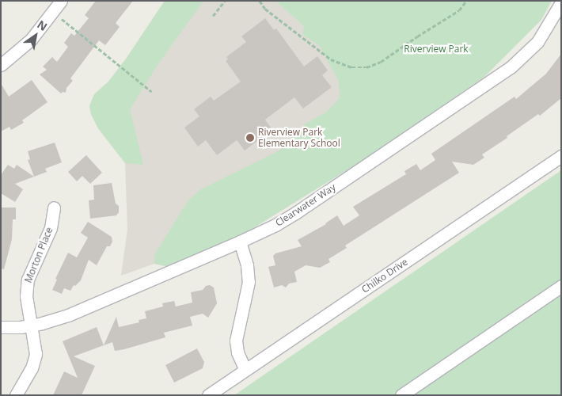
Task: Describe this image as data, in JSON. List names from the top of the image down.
{
  "streets": {
    "street": ["Clearwater Way", "Morton Place", "Chilko Drive"]
  },
  "crossings": [
    ["Clearwater Way", "Morton Place"]
  ],
  "parks": ["Riverview Park"],
  "places": ["Riverview Park Elementary School"],
  "north": "top right"
}
